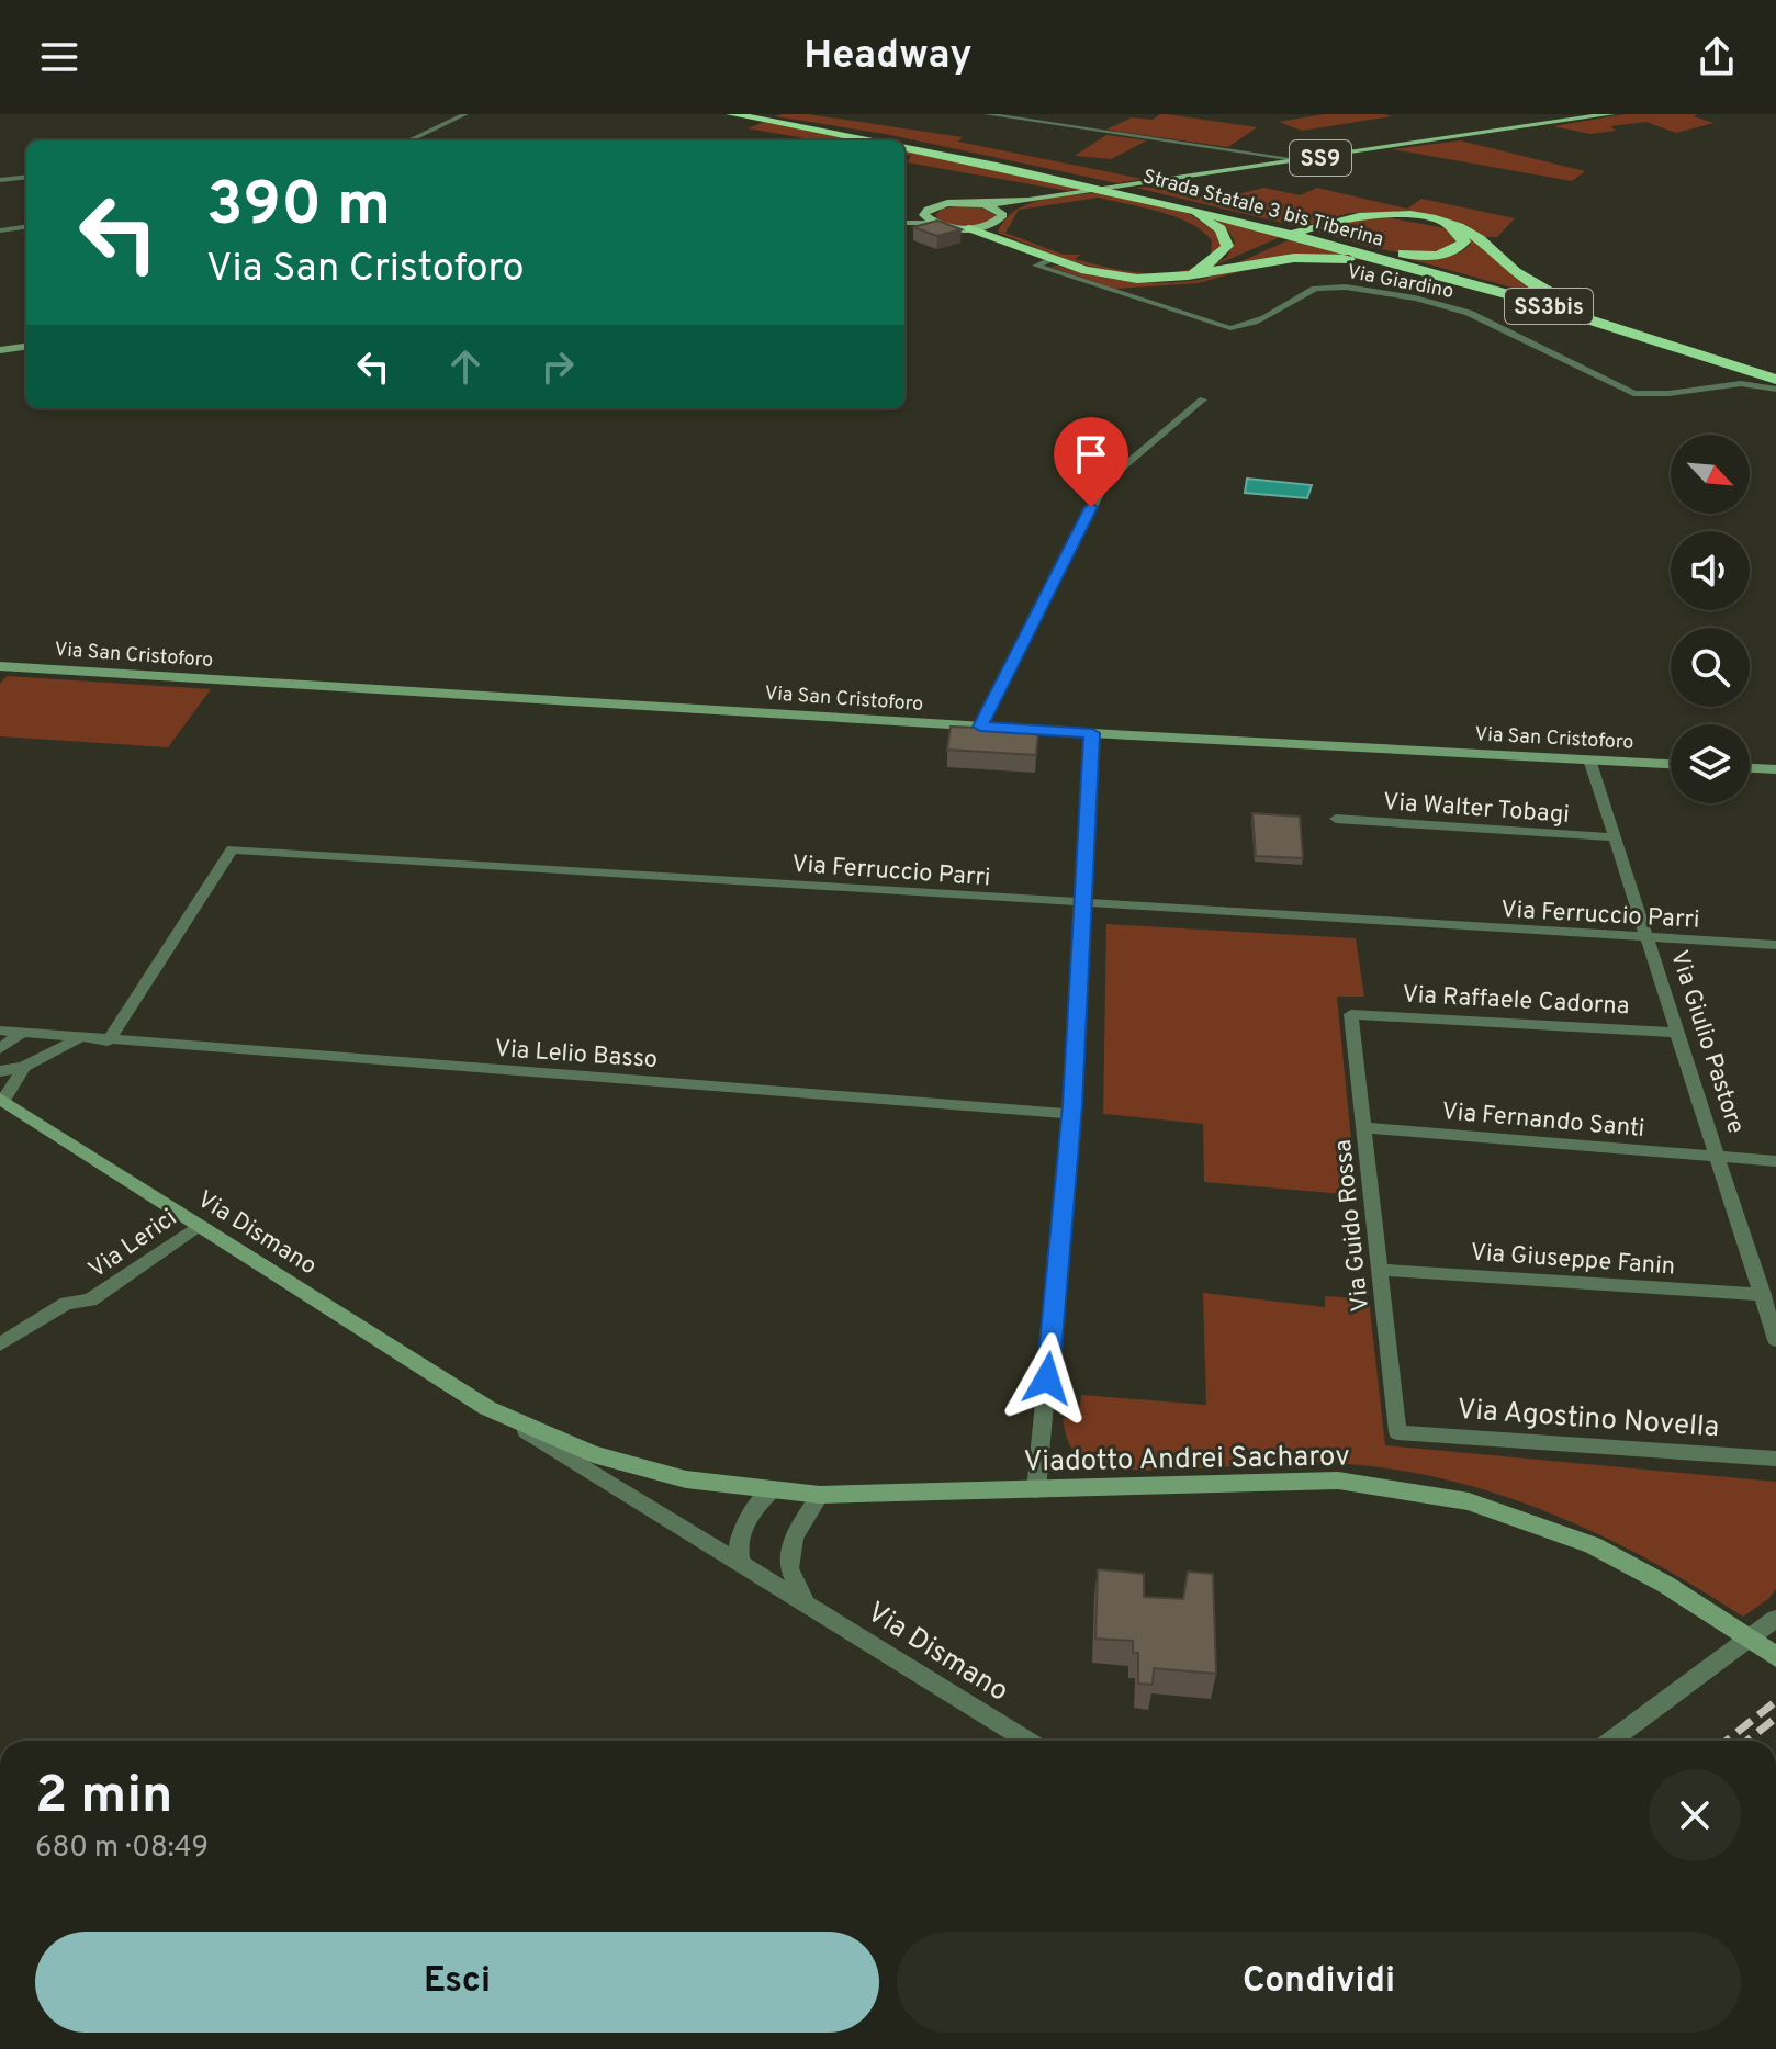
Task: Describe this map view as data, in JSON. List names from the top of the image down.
{
  "streets": {
    "highway": ["Strada Statale 3 bis Tiberina", "SS3bis"],
    "main road": ["SS9"],
    "street": [
      "Via Giardino",
      "Via San Cristoforo",
      "Via Walter Tobagi",
      "Via Ferruccio Parri",
      "Via Raffaele Cadorna",
      "Via Giulio Pastore",
      "Via Lelio Basso",
      "Via Fernando Santi",
      "Via Guido Rossa",
      "Via Dismano",
      "Via Lerici",
      "Via Giuseppe Fanin",
      "Via Agostino Novella",
      "Viadotto Andrei Sacharov"
    ]
  },
  "crossings": [
    ["Via San Cristoforo", "Via Giulio Pastore"],
    ["Via Walter Tobagi", "Via Giulio Pastore"],
    ["Via Ferruccio Parri", "Via Giulio Pastore"],
    ["Via Ferruccio Parri", "Via Lelio Basso"],
    ["Via Raffaele Cadorna", "Via Giulio Pastore"],
    ["Via Raffaele Cadorna", "Via Guido Rossa"],
    ["Via Giulio Pastore", "Via Fernando Santi"],
    ["Via Giulio Pastore", "Via Giuseppe Fanin"],
    ["Via Fernando Santi", "Via Guido Rossa"],
    ["Via Guido Rossa", "Via Giuseppe Fanin"],
    ["Via Guido Rossa", "Via Agostino Novella"],
    ["Via Dismano", "Via Lerici"],
    ["Via Dismano", "Viadotto Andrei Sacharov"]
  ],
  "north": "bottom right",
  "page": {
    "header": "Headway",
    "turn": ["390 m", "Via San Cristoforo"],
    "heading": ["2 min", "680 m · 08:49"],
    "buttons": ["Esci", "Condividi"]
  }
}
